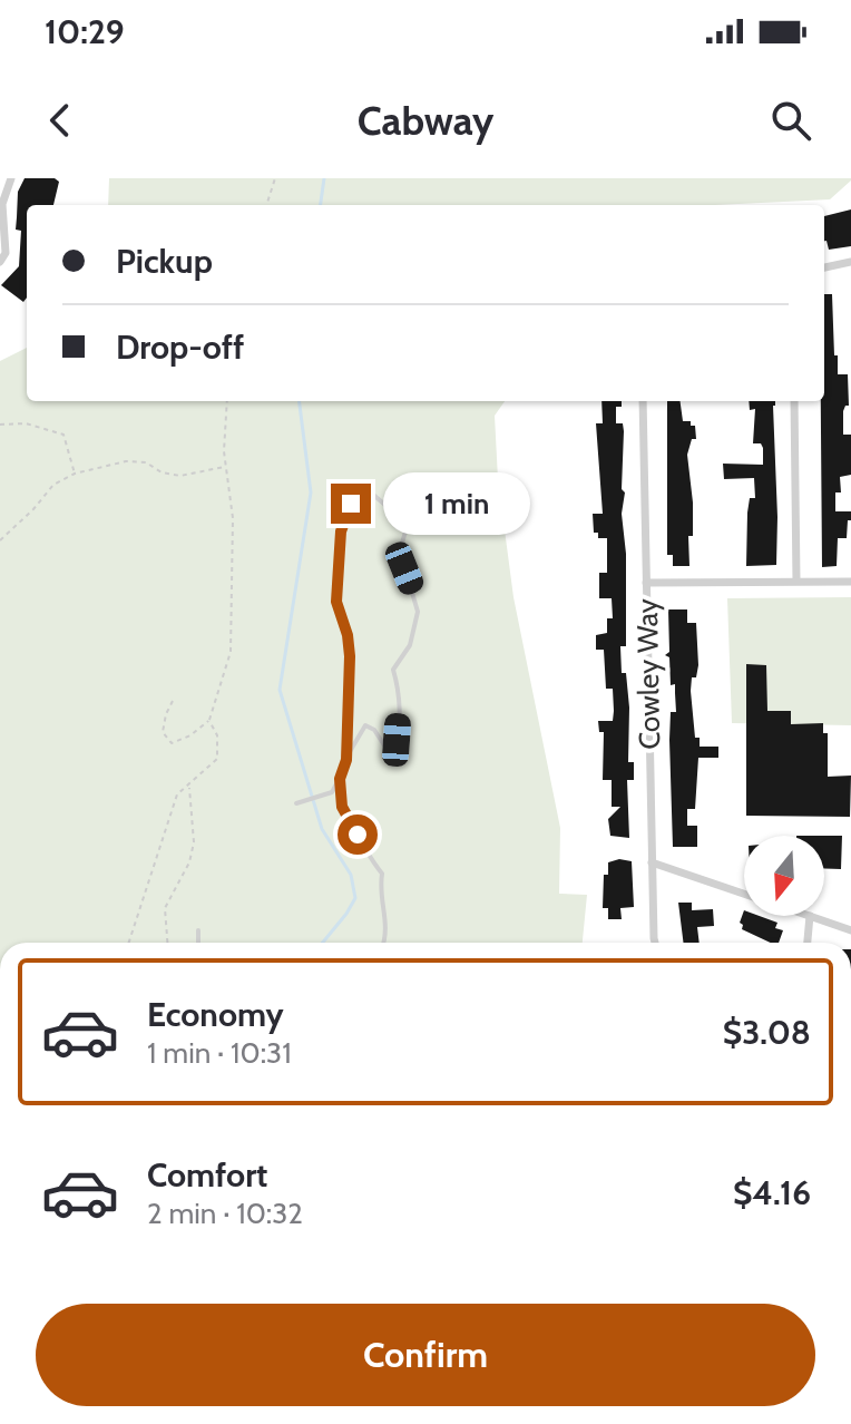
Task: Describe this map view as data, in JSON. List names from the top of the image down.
{
  "streets": {
    "street": ["Cowley Way"]
  },
  "north": "bottom",
  "page": {
    "status": "10:29",
    "header": "Cabway",
    "banner": ["Pickup", "Drop-off"],
    "bubble": "1 min",
    "list": [
      {
        "name": "Economy",
        "note": "1 min · 10:31",
        "value": "$3.08"
      },
      {
        "name": "Comfort",
        "note": "2 min · 10:32",
        "value": "$4.16"
      }
    ],
    "buttons": "Confirm"
  }
}
